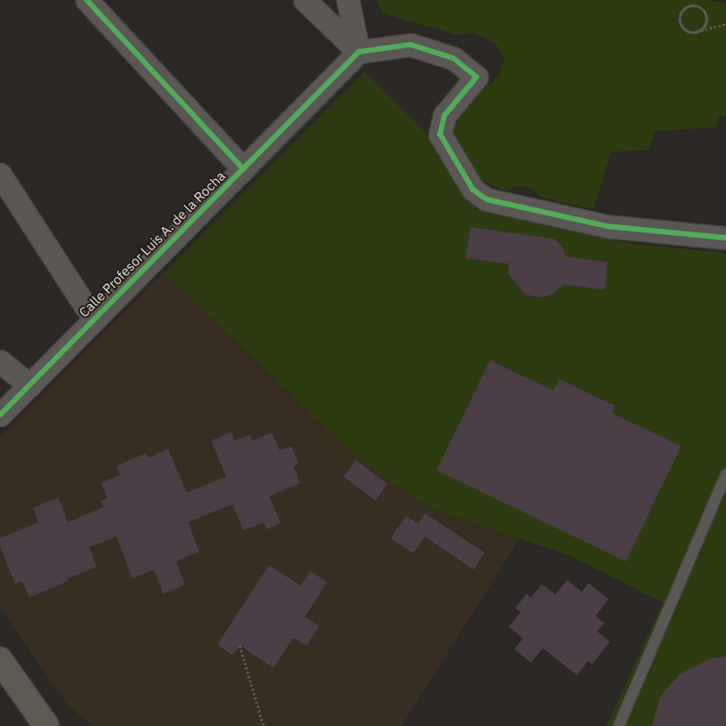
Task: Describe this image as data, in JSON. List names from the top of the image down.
{
  "streets": {
    "street": ["Calle Profesor Luis A. de la Rocha"]
  }
}
